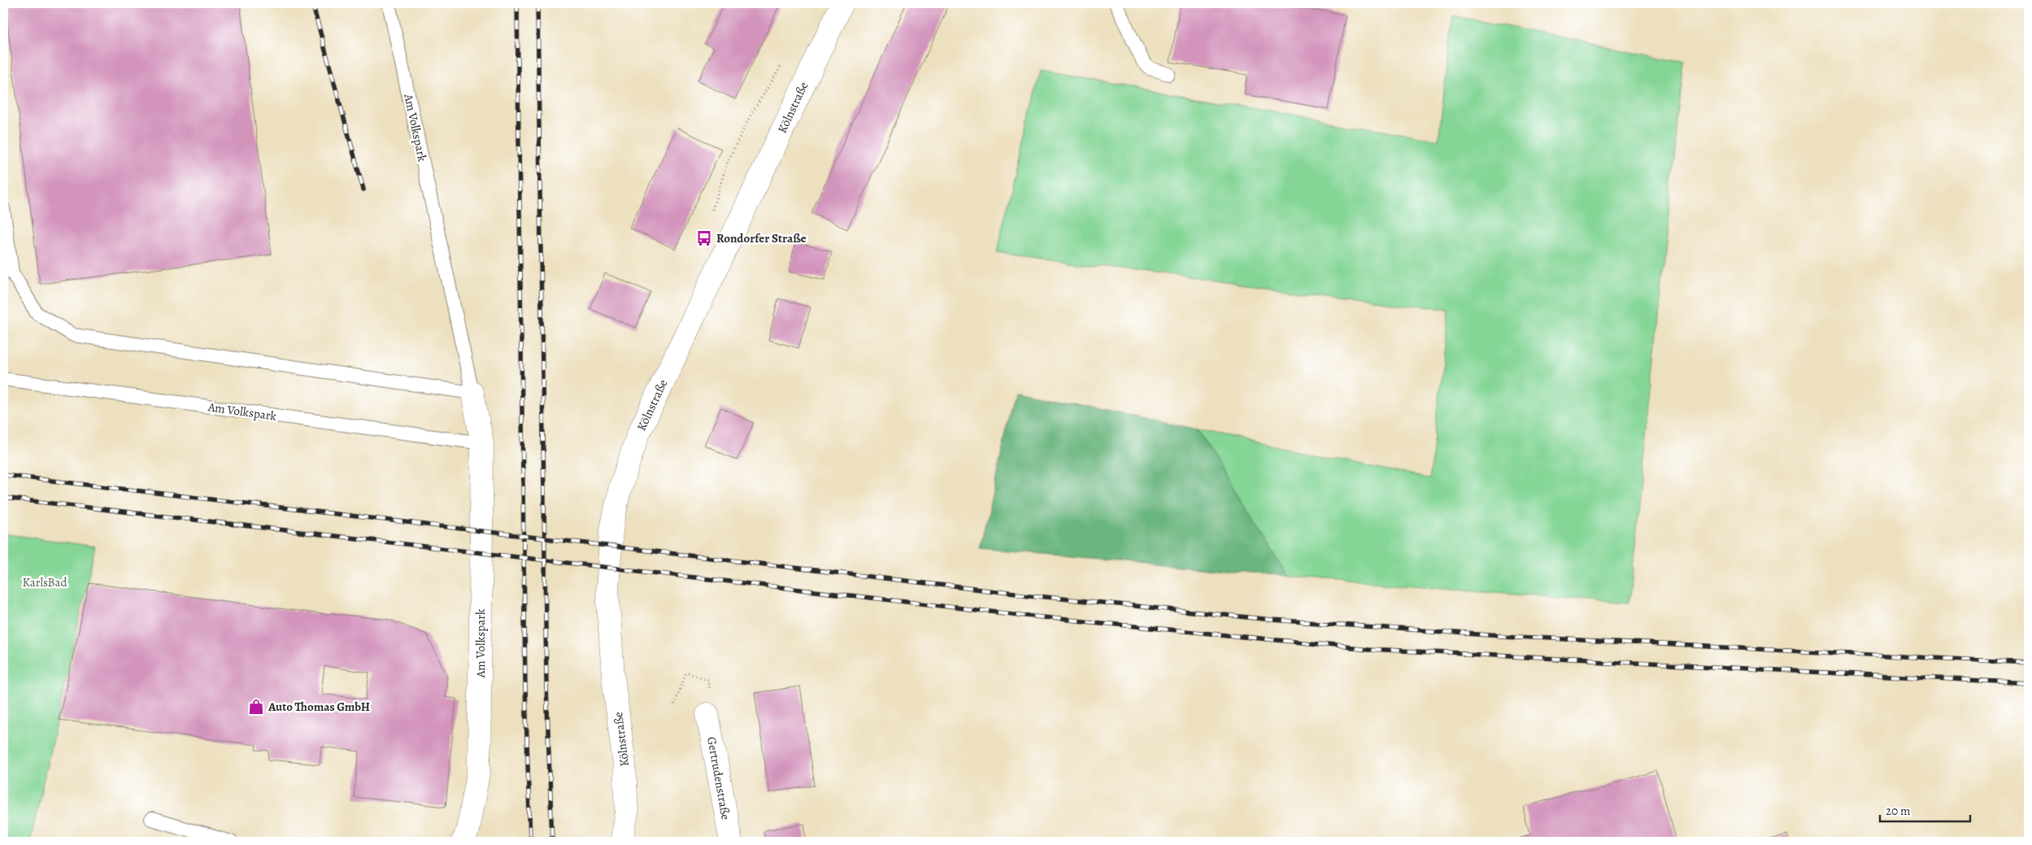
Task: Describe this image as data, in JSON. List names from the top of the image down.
{
  "streets": {
    "main road": ["Kölnstraße", "Am Volkspark", "Gertrudenstraße"]
  },
  "parks": ["KarlsBad"],
  "places": {
    "bus stop": ["Rondorfer Straße"],
    "shop": ["Auto Thomas GmbH"]
  },
  "scale_bar": "20 m"
}
